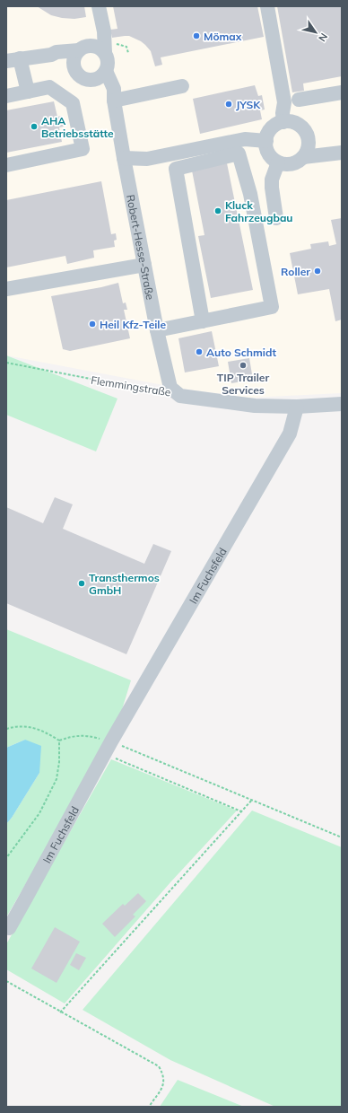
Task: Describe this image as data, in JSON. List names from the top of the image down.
{
  "streets": {
    "street": ["Robert-Hesse-Straße", "Flemmingstraße", "Im Fuchsfeld"]
  },
  "crossings": [
    ["Robert-Hesse-Straße", "Flemmingstraße"],
    ["Flemmingstraße", "Im Fuchsfeld"]
  ],
  "places": [
    "Mömax",
    "JYSK",
    "AHA Betriebsstätte",
    "Kluck Fahrzeugbau",
    "Roller",
    "Heil Kfz-Teile",
    "Auto Schmidt",
    "TIP Trailer Services",
    "Transthermos GmbH"
  ],
  "north": "bottom right"
}
